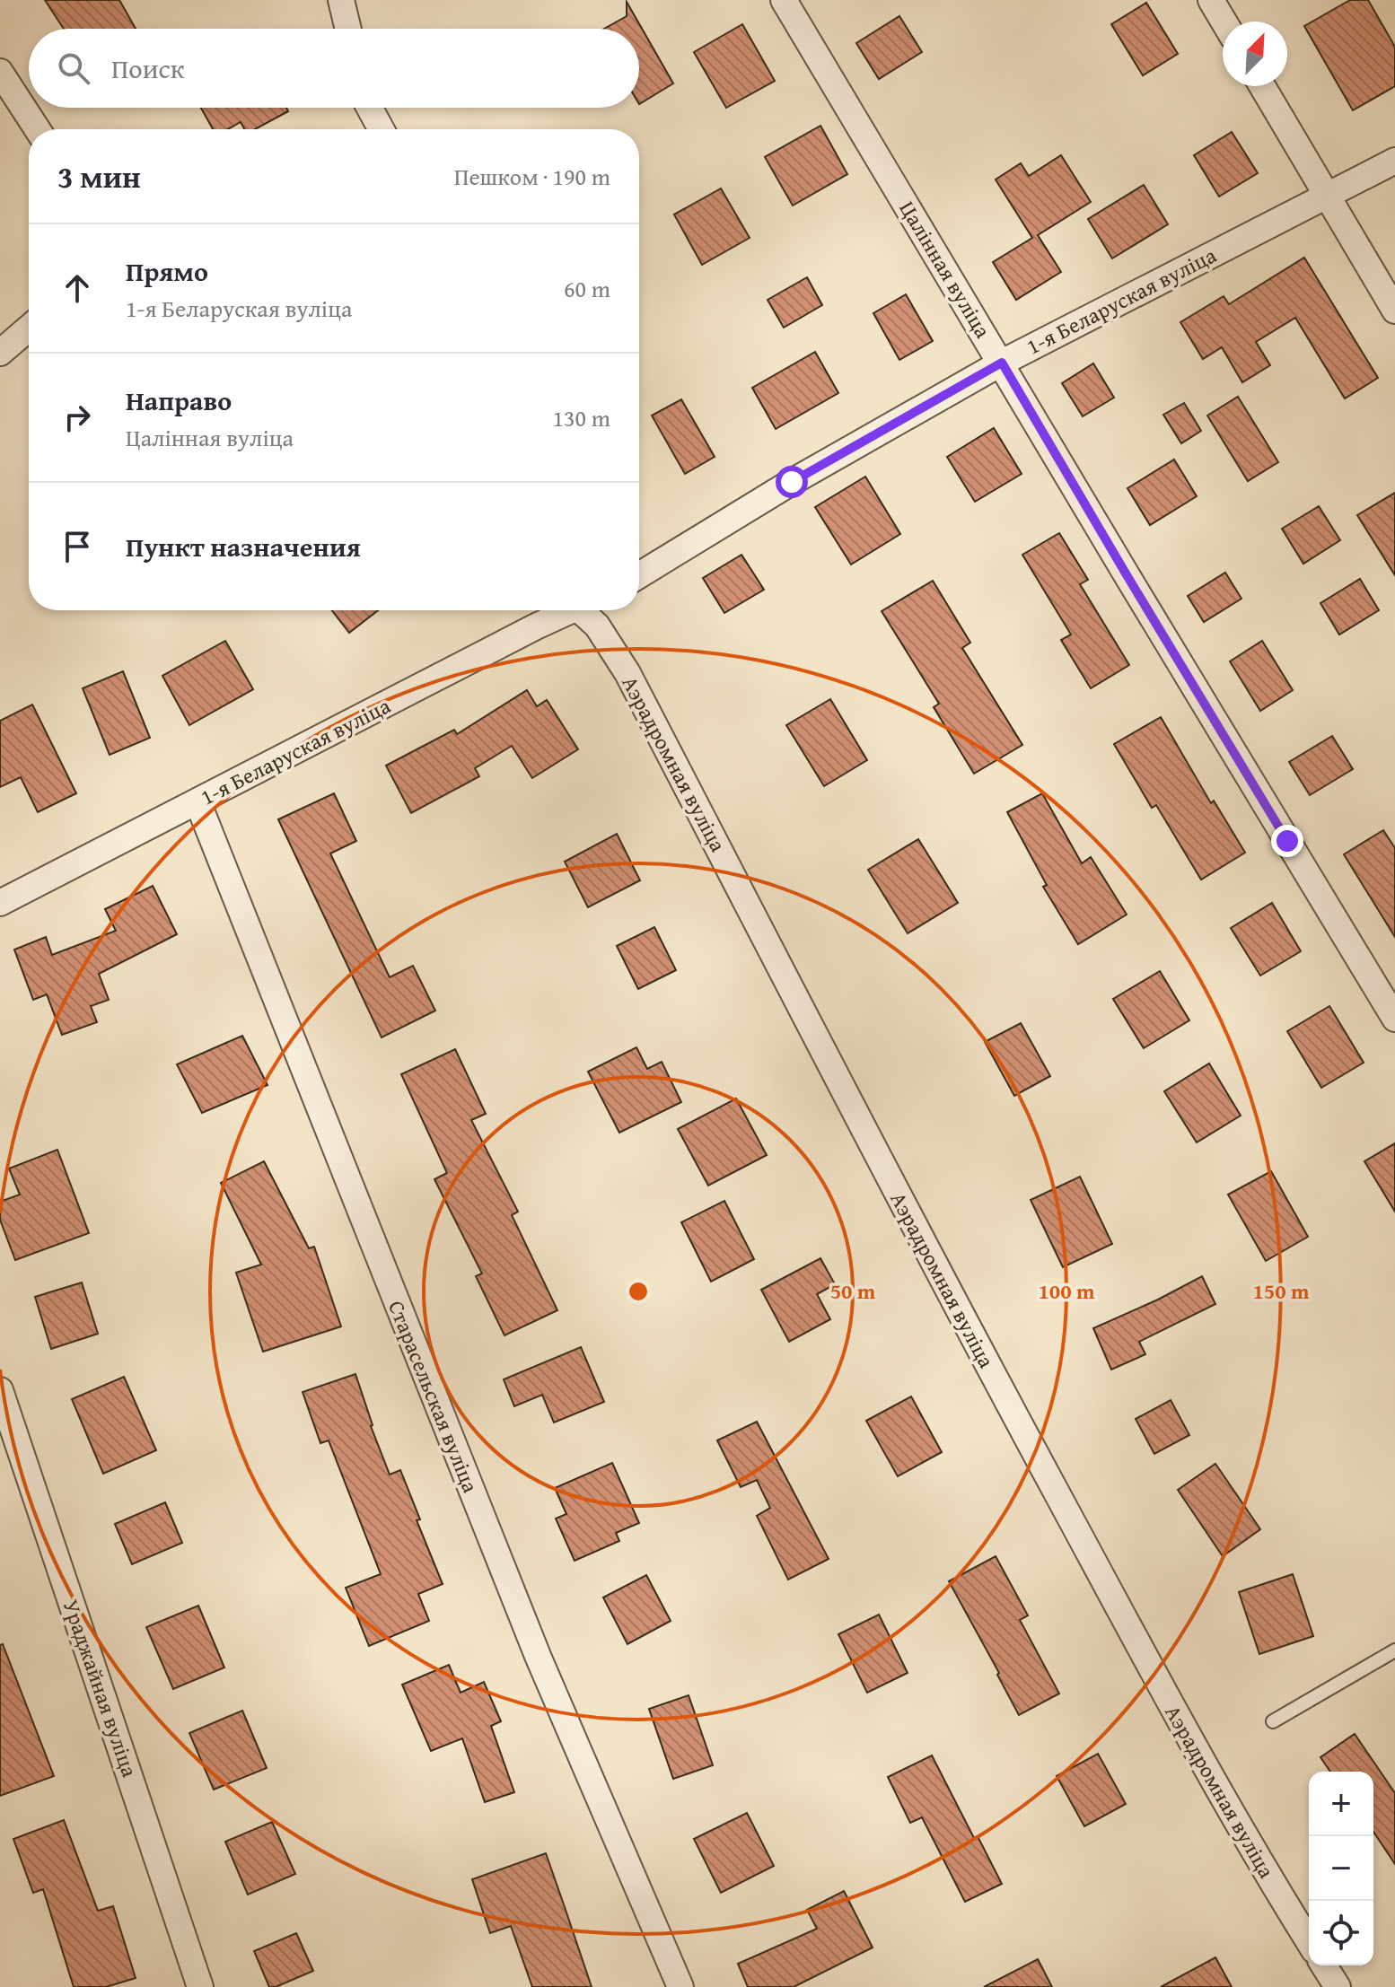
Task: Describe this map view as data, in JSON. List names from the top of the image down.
{
  "streets": {
    "street": [
      "Цалінная вуліца",
      "1-я Беларуская вуліца",
      "Аэрадромная вуліца",
      "Старасельская вуліца",
      "Ураджайная вуліца"
    ]
  },
  "crossings": [
    ["Цалінная вуліца", "1-я Беларуская вуліца"],
    ["1-я Беларуская вуліца", "Старасельская вуліца"]
  ],
  "north": "top right",
  "page": {
    "search": "Поиск",
    "heading": ["3 мин", "Пешком · 190 m"],
    "list": [
      ["Прямо", "1-я Беларуская вуліца", "60 m"],
      ["Направо", "Цалінная вуліца", "130 m"],
      "Пункт назначения"
    ],
    "map_buttons": ["+", "−"]
  },
  "rings": ["50 m", "100 m", "150 m"]
}
